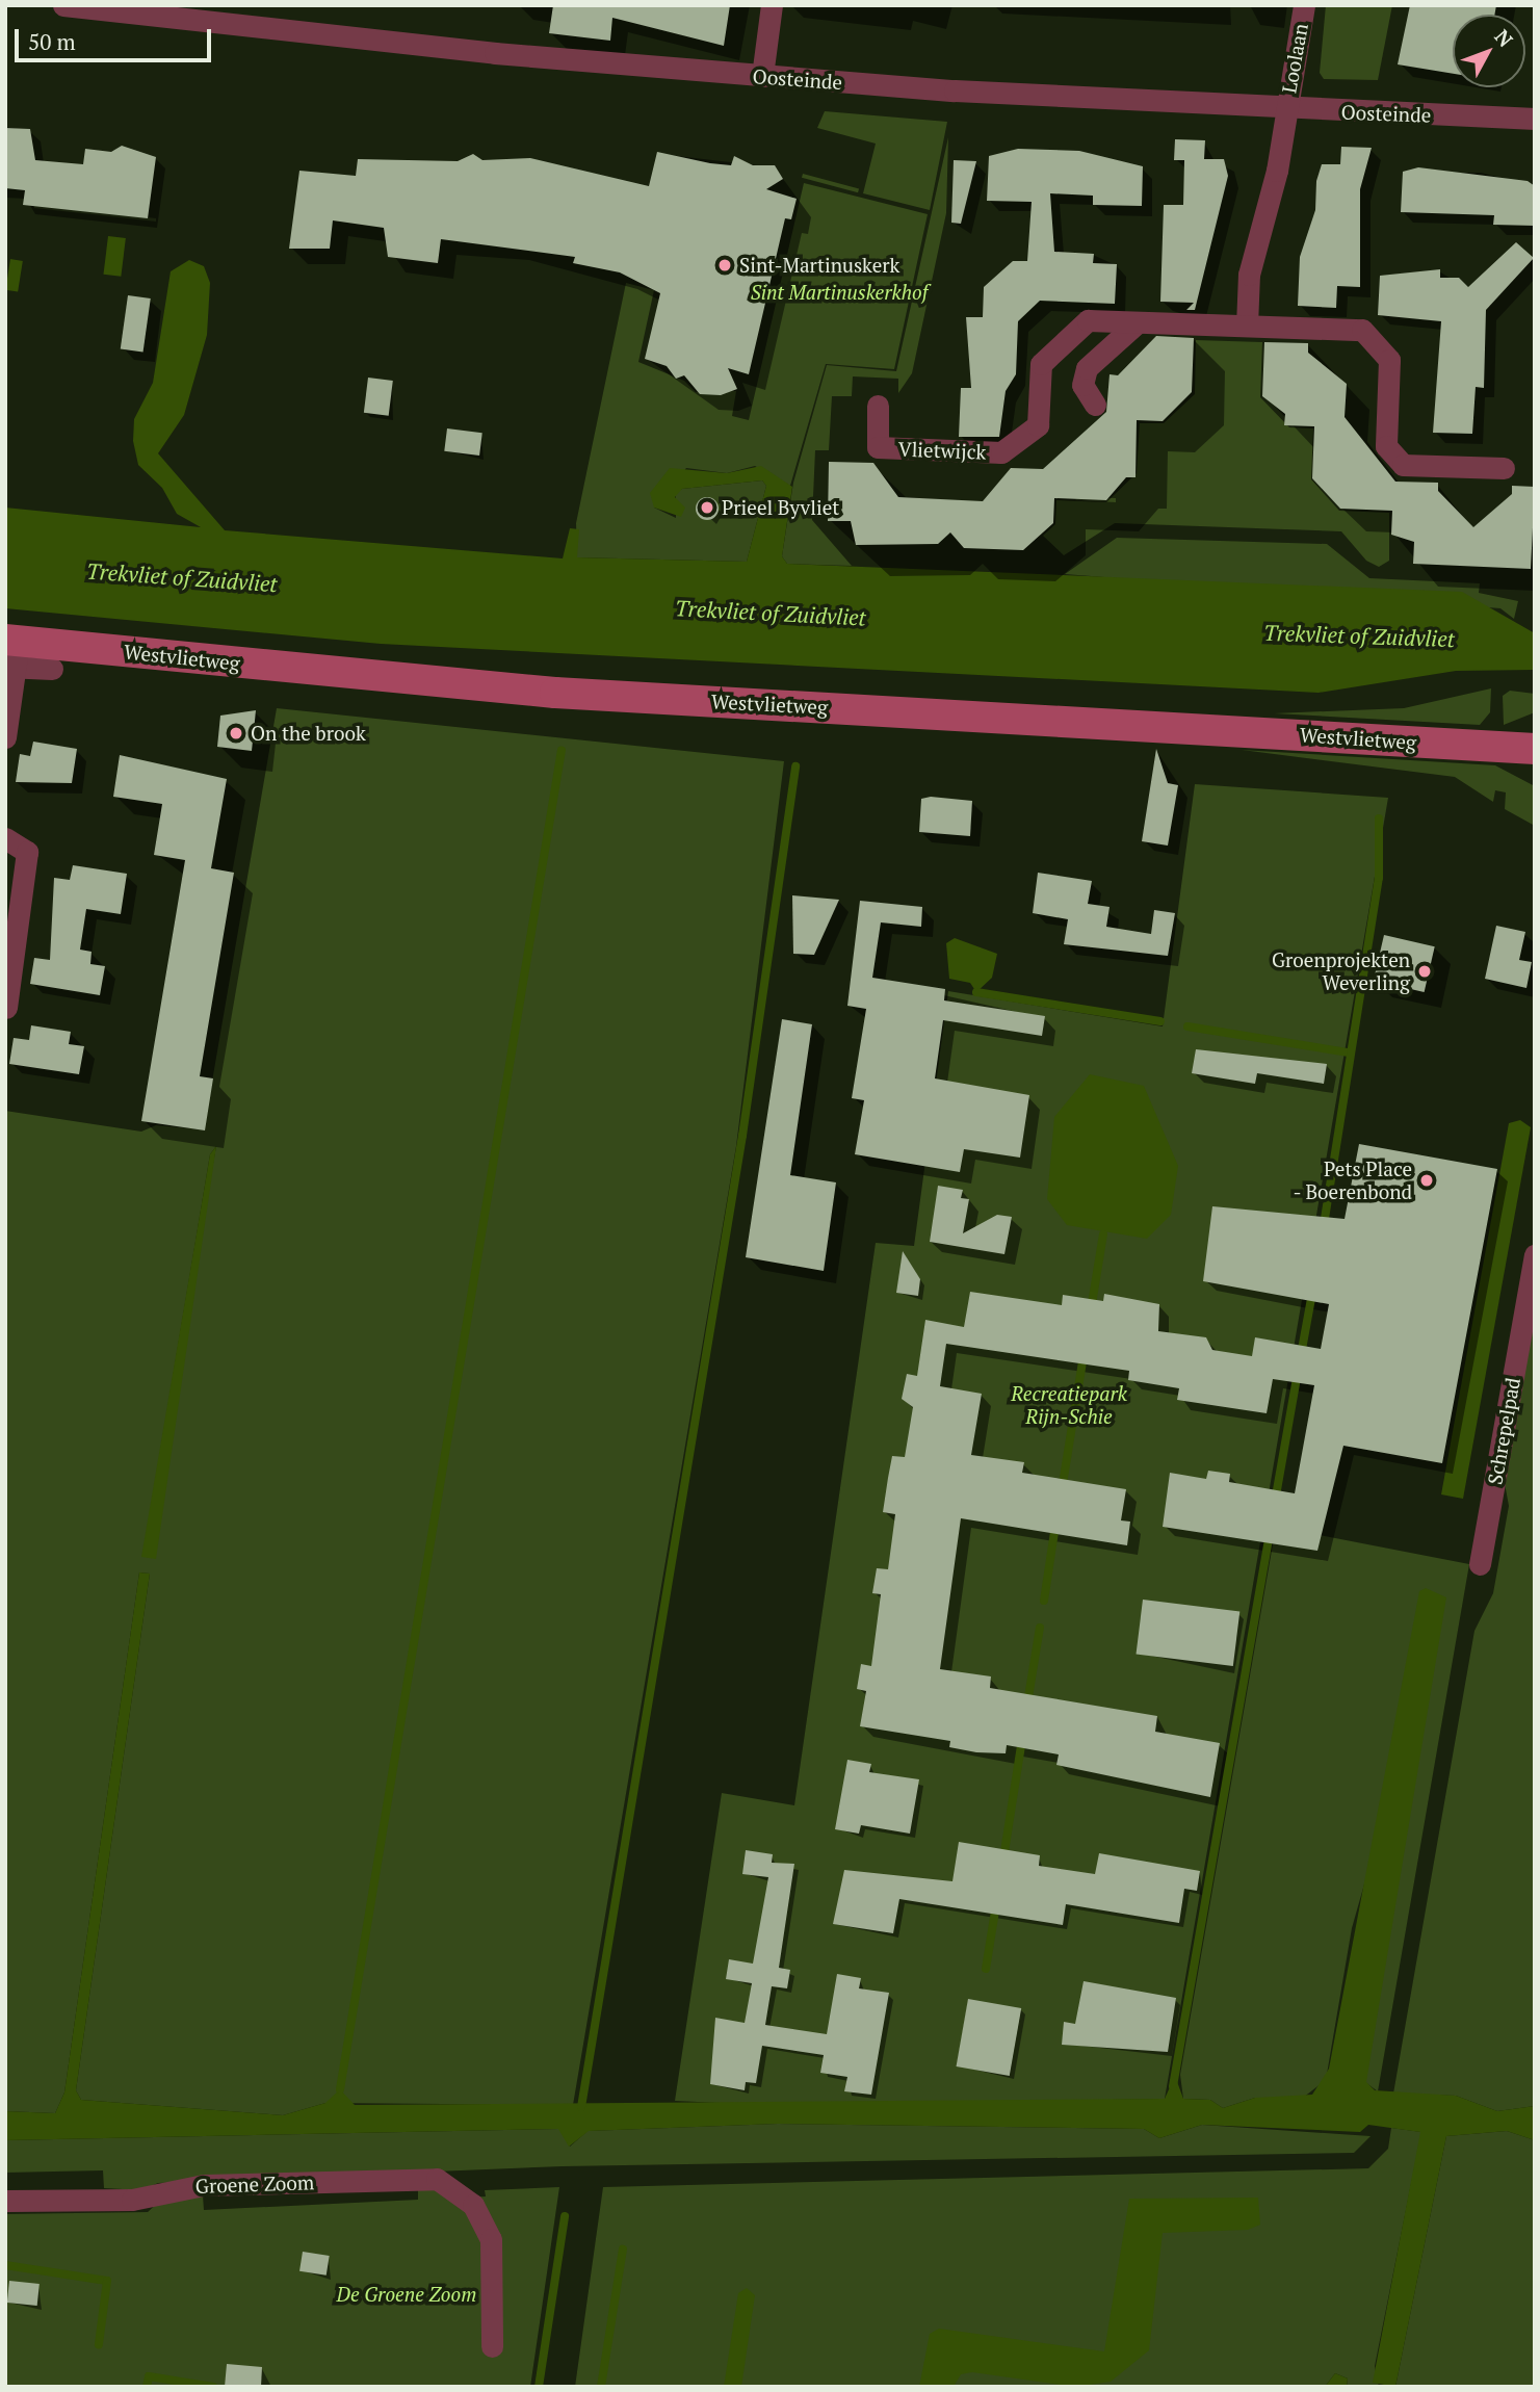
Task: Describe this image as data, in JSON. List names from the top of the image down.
{
  "streets": {
    "street": [
      "Loolaan",
      "Oosteinde",
      "Vlietwijck",
      "Westvlietweg",
      "Schrepelpad",
      "Groene Zoom"
    ]
  },
  "crossings": [
    ["Loolaan", "Oosteinde"]
  ],
  "water": ["Trekvliet of Zuidvliet"],
  "parks": ["Sint Martinuskerkhof", "Recreatiepark Rijn-Schie", "De Groene Zoom"],
  "places": [
    "Sint-Martinuskerk",
    "Prieel Byvliet",
    "On the brook",
    "Groenprojekten Weverling",
    "Pets Place - Boerenbond"
  ],
  "scale_bar": "50 m",
  "north": "top right"
}
